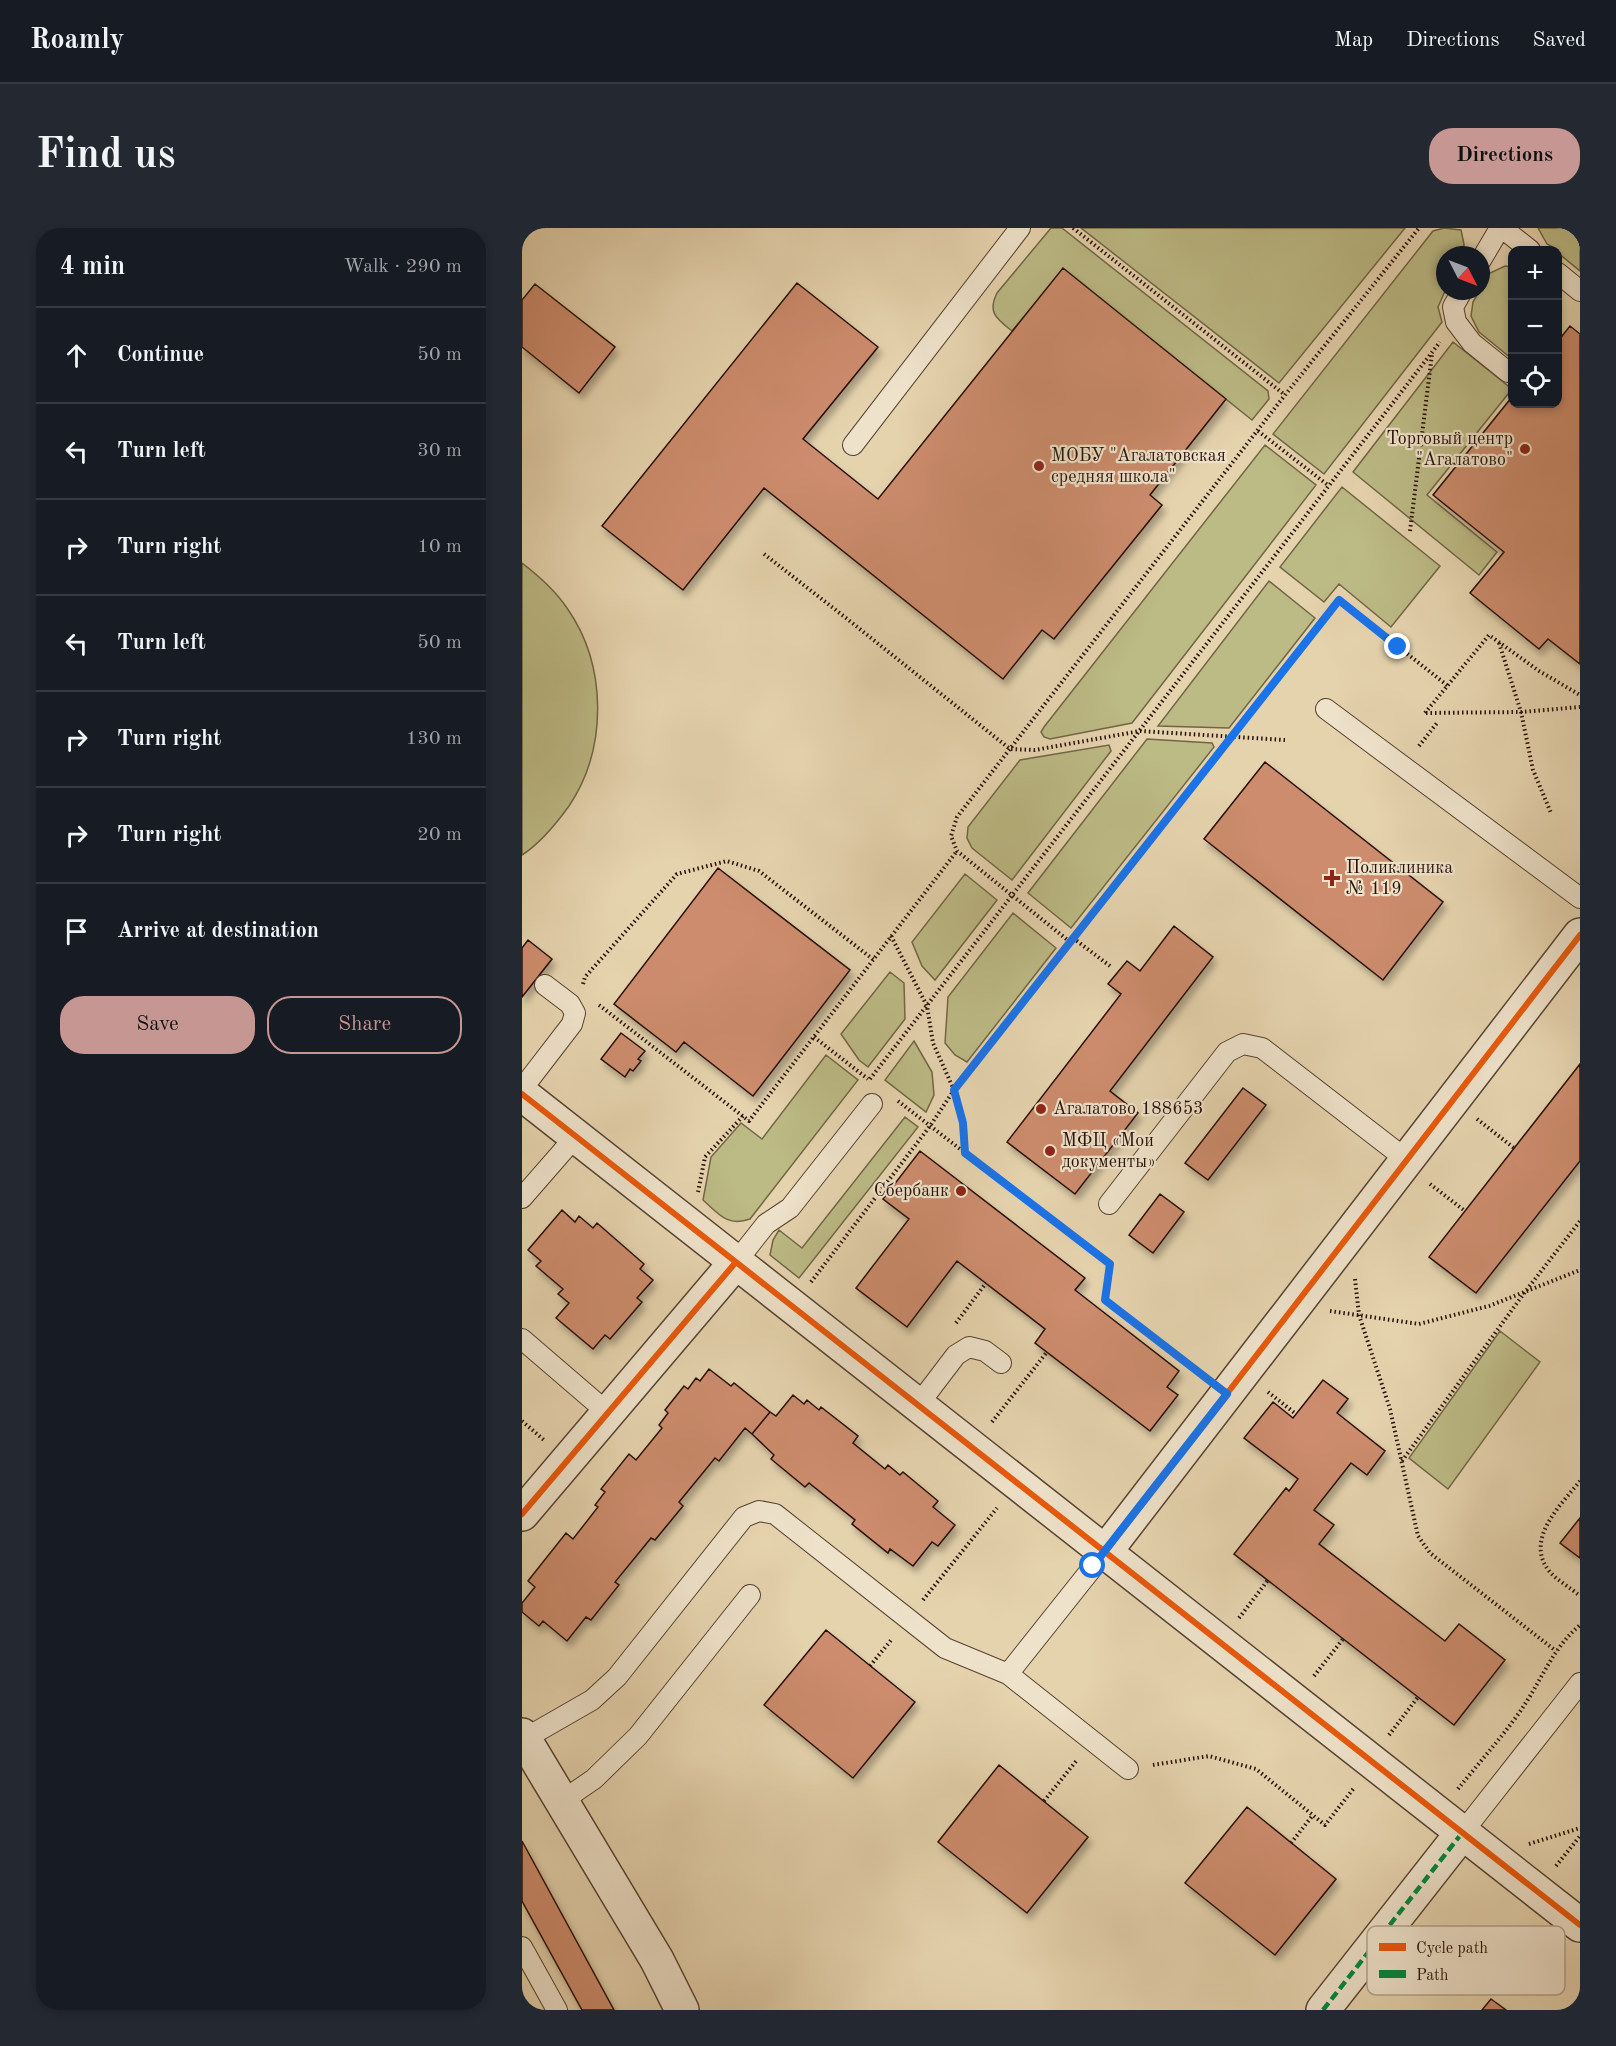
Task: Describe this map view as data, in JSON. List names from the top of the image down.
{
  "places": {
    "other": [
      "Торговый центр \"Агалатово\"",
      "МОБУ \"Агалатовская средняя школа\"",
      "Агалатово 188653",
      "МФЦ «Мои документы»",
      "Сбербанк"
    ],
    "health": ["Поликлиника № 119"]
  },
  "legend": ["Cycle path", "Path"],
  "north": "bottom right",
  "page": {
    "header": "Roamly",
    "nav": ["Map", "Directions", "Saved"],
    "buttons": [
      "Directions",
      ["Save", "Share"]
    ],
    "title": "Find us",
    "heading": ["4 min", "Walk · 290 m"],
    "map_buttons": ["+", "−"],
    "list": [
      ["Continue", "50 m"],
      ["Turn left", "30 m"],
      ["Turn right", "10 m"],
      ["Turn left", "50 m"],
      ["Turn right", "130 m"],
      ["Turn right", "20 m"],
      "Arrive at destination"
    ]
  }
}
